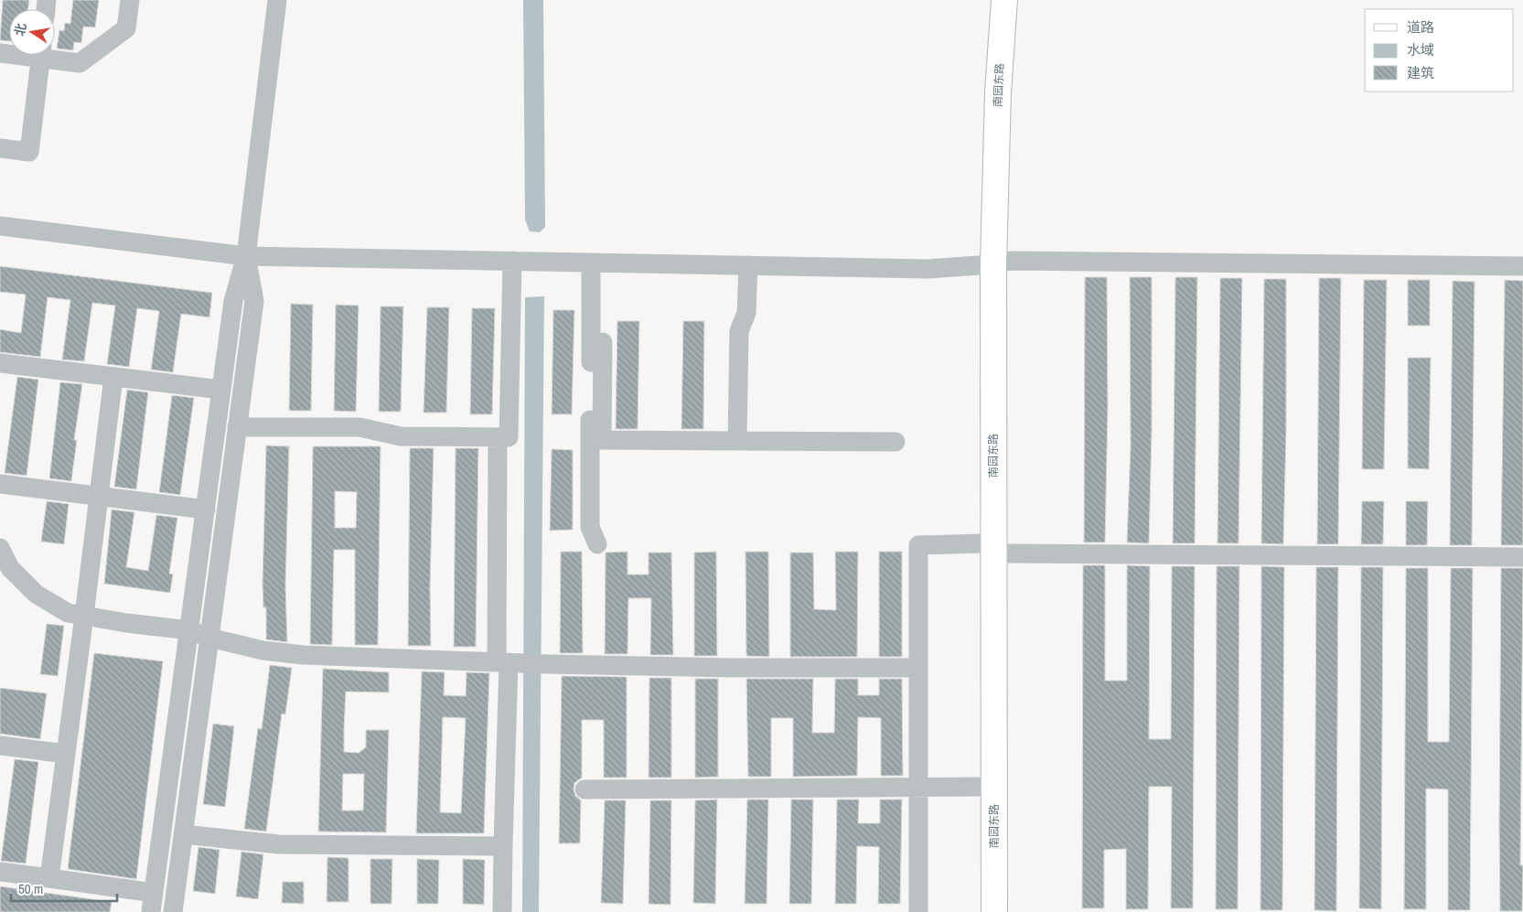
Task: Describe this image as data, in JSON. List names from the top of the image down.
{
  "streets": {
    "main road": ["南园东路"]
  },
  "legend": ["道路", "水域", "建筑"],
  "scale_bar": "50 m",
  "north": "left"
}
